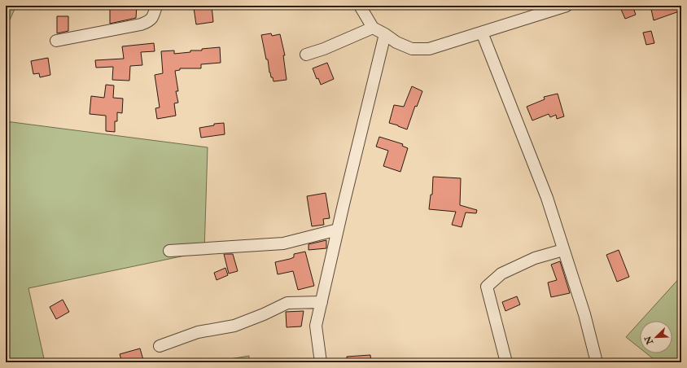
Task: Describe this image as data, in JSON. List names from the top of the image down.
{
  "north": "bottom left"
}
